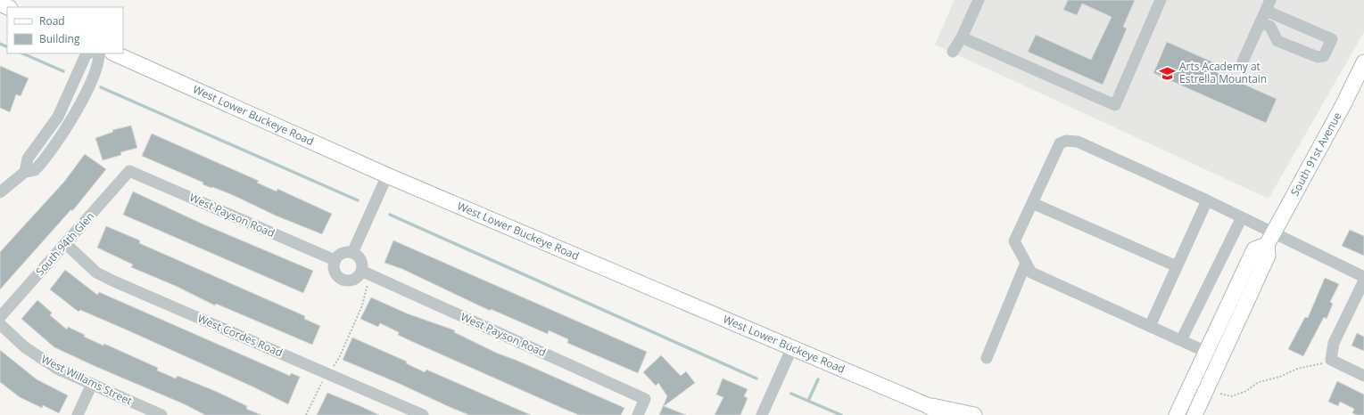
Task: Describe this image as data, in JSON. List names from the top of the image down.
{
  "streets": {
    "main road": ["West Lower Buckeye Road", "South 91st Avenue"],
    "street": [
      "West Payson Road",
      "South 94th Glen",
      "West Cordes Road",
      "West Willams Street"
    ]
  },
  "crossings": [
    ["West Payson Road", "South 94th Glen"],
    ["South 94th Glen", "West Cordes Road"]
  ],
  "places": {
    "school or university": ["Arts Academy at Estrella Mountain"]
  },
  "legend": ["Road", "Building"]
}
